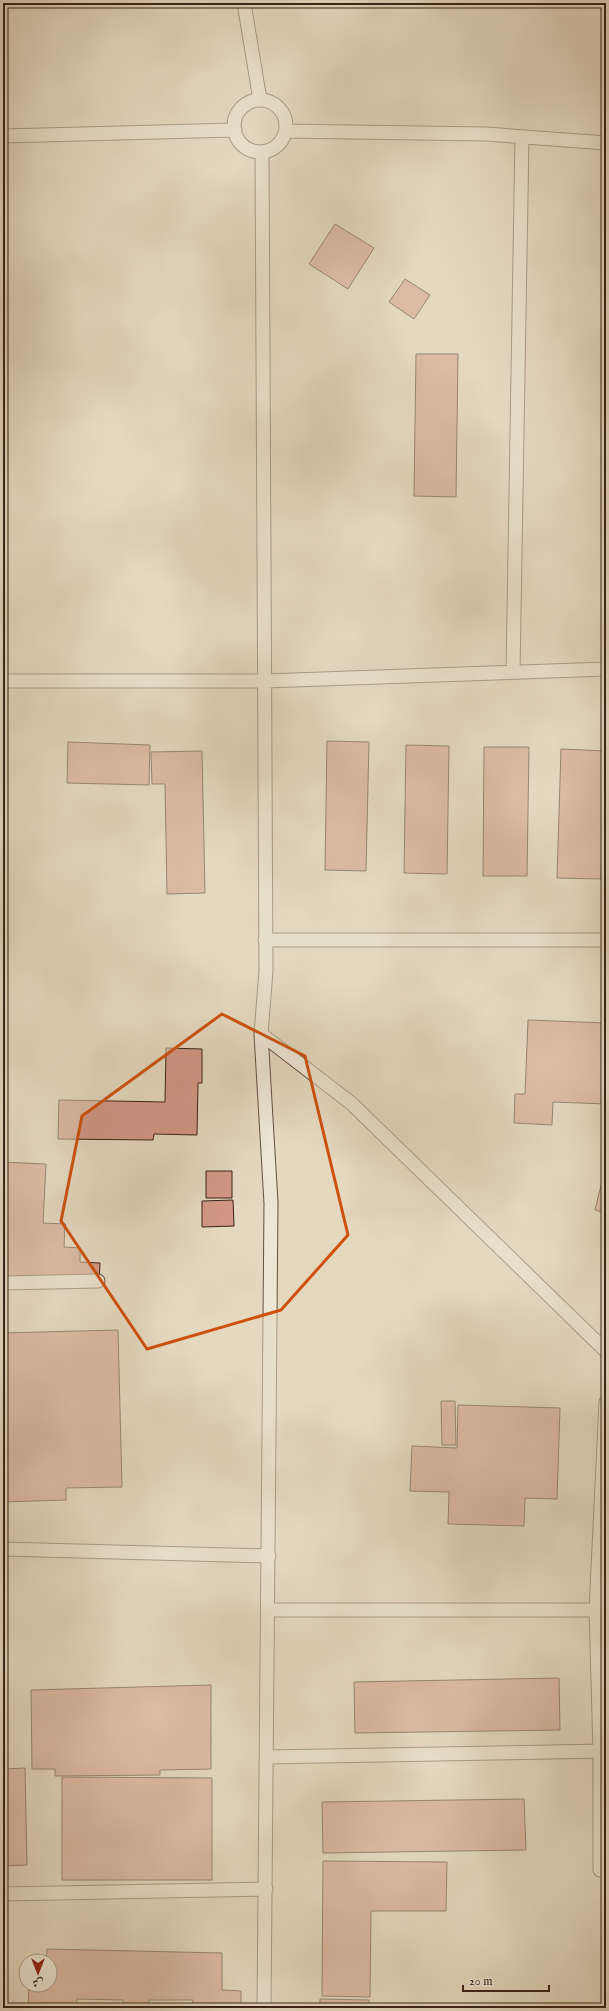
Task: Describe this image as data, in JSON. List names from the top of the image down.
{
  "scale_bar": "20 m",
  "north": "bottom"
}
